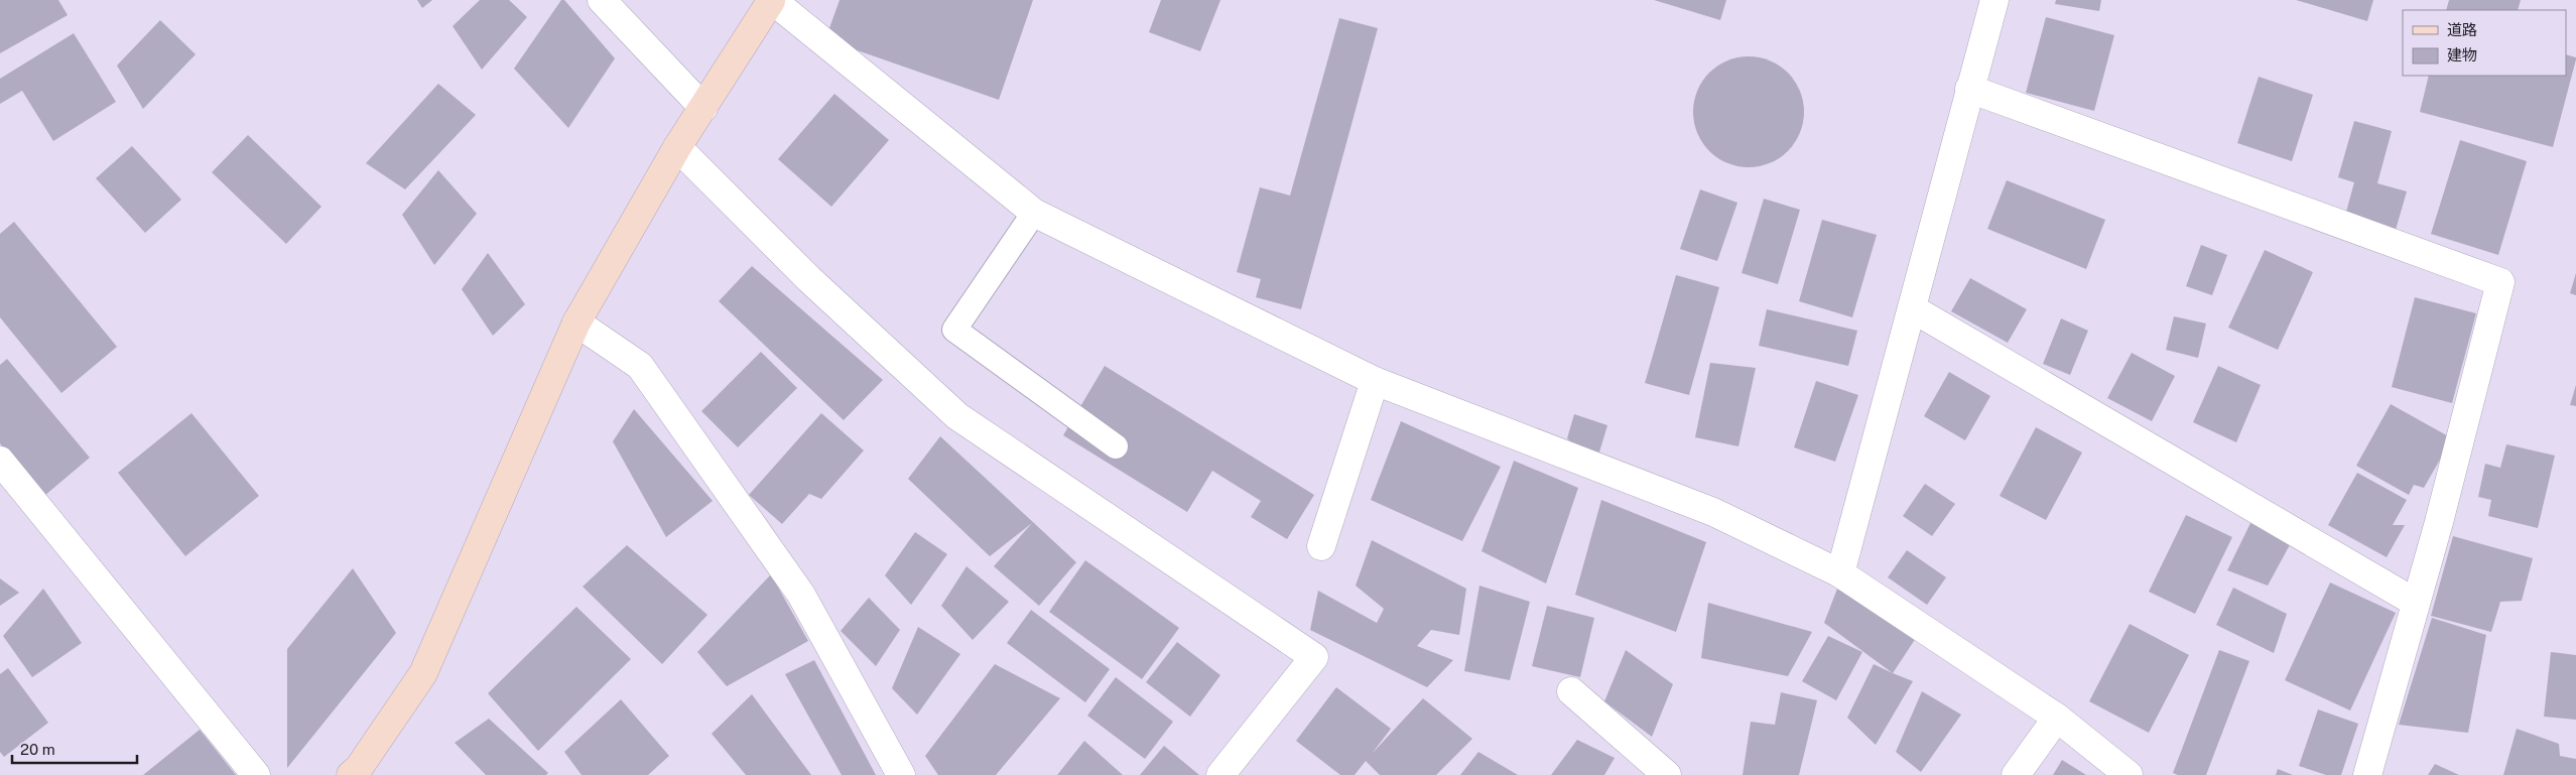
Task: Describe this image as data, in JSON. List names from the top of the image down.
{
  "legend": ["道路", "建物"],
  "scale_bar": "20 m"
}
